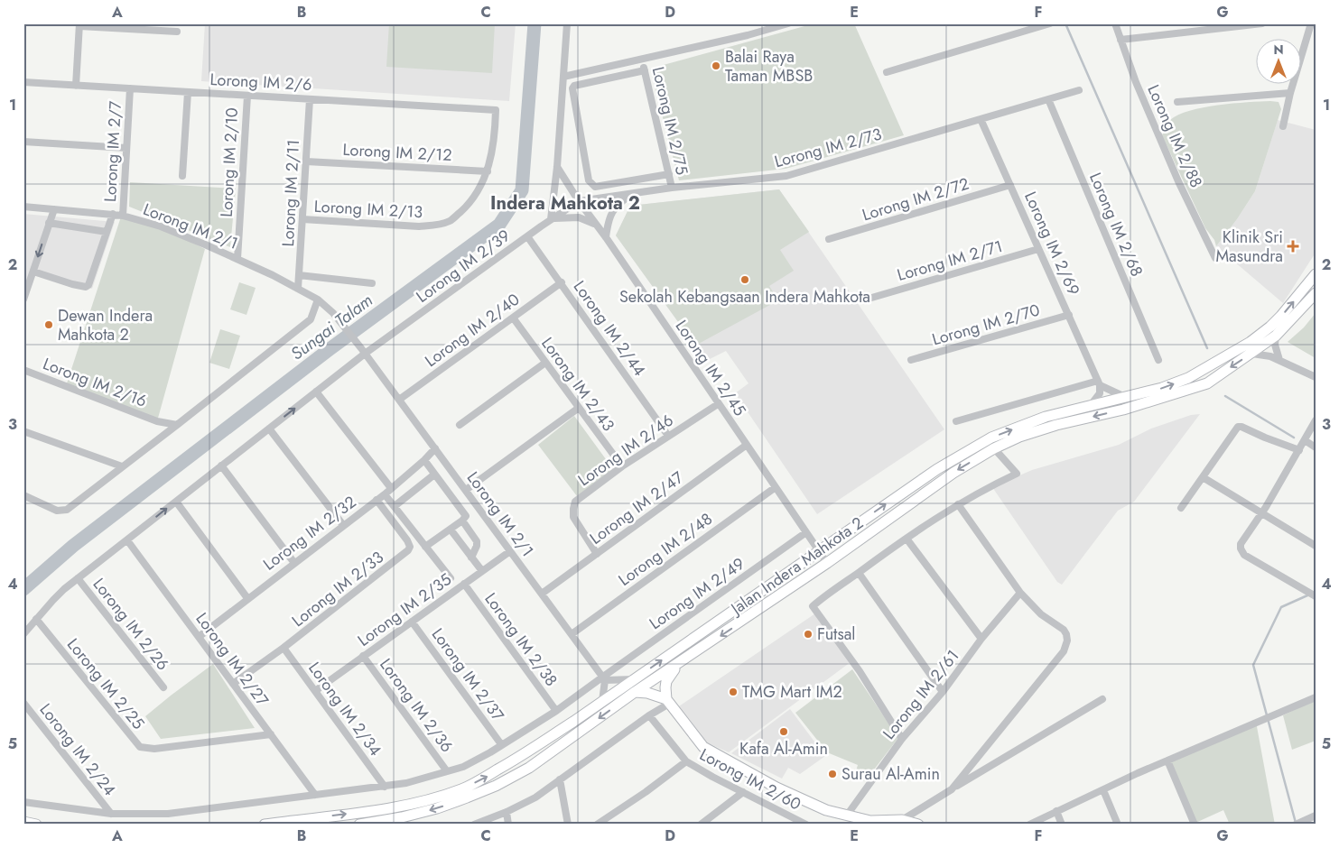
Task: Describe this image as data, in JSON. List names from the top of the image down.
{
  "streets": {
    "street": [
      "Lorong IM 2/6",
      "Lorong IM 2/75",
      "Lorong IM 2/88",
      "Lorong IM 2/73",
      "Lorong IM 2/7",
      "Lorong IM 2/12",
      "Lorong IM 2/10",
      "Lorong IM 2/11",
      "Lorong IM 2/72",
      "Lorong IM 2/13",
      "Lorong IM 2/68",
      "Lorong IM 2/1",
      "Lorong IM 2/69",
      "Lorong IM 2/71",
      "Lorong IM 2/39",
      "Lorong IM 2/70",
      "Lorong IM 2/44",
      "Lorong IM 2/40",
      "Lorong IM 2/45",
      "Lorong IM 2/16",
      "Lorong IM 2/43",
      "Lorong IM 2/46",
      "Lorong IM 2/47",
      "Lorong IM 2/32",
      "Lorong IM 2/48",
      "Jalan Indera Mahkota 2",
      "Lorong IM 2/33",
      "Lorong IM 2/49",
      "Lorong IM 2/35",
      "Lorong IM 2/26",
      "Lorong IM 2/38",
      "Lorong IM 2/27",
      "Lorong IM 2/37",
      "Lorong IM 2/25",
      "Lorong IM 2/61",
      "Lorong IM 2/36",
      "Lorong IM 2/34",
      "Lorong IM 2/24",
      "Lorong IM 2/60"
    ]
  },
  "crossings": [
    ["Lorong IM 2/6", "Lorong IM 2/7"],
    ["Lorong IM 2/6", "Lorong IM 2/10"],
    ["Lorong IM 2/6", "Lorong IM 2/11"],
    ["Lorong IM 2/6", "Lorong IM 2/13"],
    ["Lorong IM 2/75", "Lorong IM 2/73"],
    ["Lorong IM 2/73", "Lorong IM 2/68"],
    ["Lorong IM 2/73", "Lorong IM 2/69"],
    ["Lorong IM 2/73", "Lorong IM 2/39"],
    ["Lorong IM 2/73", "Lorong IM 2/45"],
    ["Lorong IM 2/7", "Lorong IM 2/1"],
    ["Lorong IM 2/12", "Lorong IM 2/11"],
    ["Lorong IM 2/12", "Lorong IM 2/13"],
    ["Lorong IM 2/10", "Lorong IM 2/1"],
    ["Lorong IM 2/11", "Lorong IM 2/13"],
    ["Lorong IM 2/11", "Lorong IM 2/1"],
    ["Lorong IM 2/72", "Lorong IM 2/69"],
    ["Lorong IM 2/1", "Lorong IM 2/39"],
    ["Lorong IM 2/1", "Lorong IM 2/40"],
    ["Lorong IM 2/1", "Lorong IM 2/47"],
    ["Lorong IM 2/1", "Lorong IM 2/32"],
    ["Lorong IM 2/1", "Lorong IM 2/48"],
    ["Lorong IM 2/1", "Lorong IM 2/49"],
    ["Lorong IM 2/1", "Lorong IM 2/35"],
    ["Lorong IM 2/69", "Lorong IM 2/71"],
    ["Lorong IM 2/69", "Lorong IM 2/70"],
    ["Lorong IM 2/39", "Lorong IM 2/44"],
    ["Lorong IM 2/39", "Lorong IM 2/45"],
    ["Lorong IM 2/39", "Lorong IM 2/26"],
    ["Lorong IM 2/39", "Lorong IM 2/27"],
    ["Lorong IM 2/39", "Lorong IM 2/25"],
    ["Lorong IM 2/44", "Lorong IM 2/40"],
    ["Lorong IM 2/44", "Lorong IM 2/46"],
    ["Lorong IM 2/40", "Lorong IM 2/43"],
    ["Lorong IM 2/45", "Lorong IM 2/46"],
    ["Lorong IM 2/45", "Lorong IM 2/47"],
    ["Lorong IM 2/45", "Lorong IM 2/48"],
    ["Lorong IM 2/45", "Jalan Indera Mahkota 2"],
    ["Lorong IM 2/45", "Lorong IM 2/49"],
    ["Lorong IM 2/43", "Lorong IM 2/46"],
    ["Lorong IM 2/46", "Lorong IM 2/47"],
    ["Lorong IM 2/32", "Lorong IM 2/33"],
    ["Lorong IM 2/32", "Lorong IM 2/27"],
    ["Lorong IM 2/33", "Lorong IM 2/27"],
    ["Lorong IM 2/33", "Lorong IM 2/34"],
    ["Lorong IM 2/49", "Lorong IM 2/38"],
    ["Lorong IM 2/49", "Lorong IM 2/27"],
    ["Lorong IM 2/49", "Lorong IM 2/37"],
    ["Lorong IM 2/49", "Lorong IM 2/36"],
    ["Lorong IM 2/49", "Lorong IM 2/34"],
    ["Lorong IM 2/49", "Lorong IM 2/24"],
    ["Lorong IM 2/35", "Lorong IM 2/38"],
    ["Lorong IM 2/35", "Lorong IM 2/37"],
    ["Lorong IM 2/35", "Lorong IM 2/36"],
    ["Lorong IM 2/35", "Lorong IM 2/34"],
    ["Lorong IM 2/27", "Lorong IM 2/25"]
  ],
  "districts": ["Indera Mahkota 2"],
  "water": ["Sungai Talam"],
  "places": {
    "other": [
      "Balai Raya Taman MBSB",
      "Sekolah Kebangsaan Indera Mahkota",
      "Dewan Indera Mahkota 2",
      "Futsal",
      "TMG Mart IM2",
      "Kafa Al-Amin",
      "Surau Al-Amin"
    ],
    "health": ["Klinik Sri Masundra"]
  },
  "north": "top",
  "grid": {
    "columns": [
      "A",
      "B",
      "C",
      "D",
      "E",
      "F",
      "G"
    ],
    "rows": [
      "1",
      "2",
      "3",
      "4",
      "5"
    ]
  }
}
